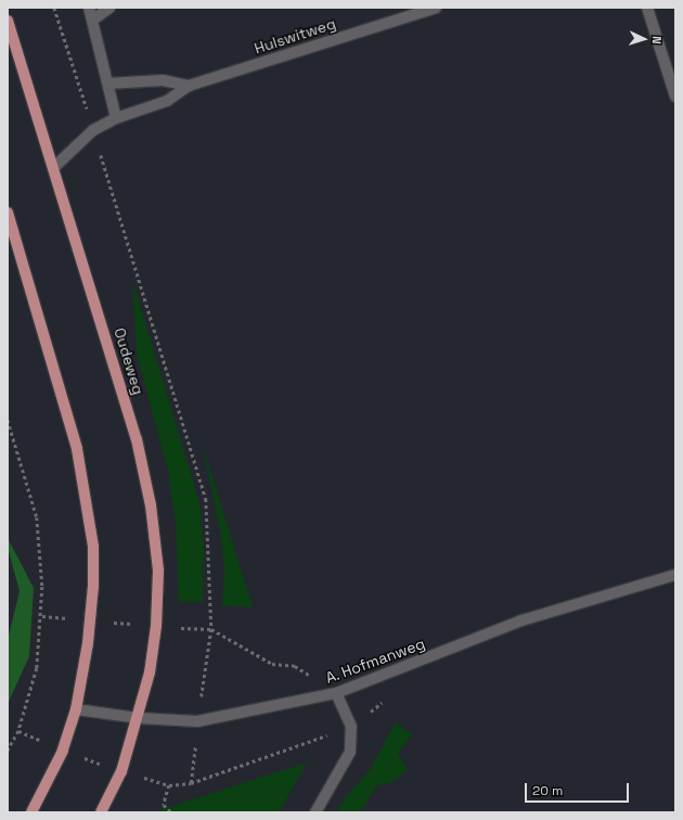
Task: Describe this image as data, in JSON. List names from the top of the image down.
{
  "streets": {
    "main road": ["Oudeweg"],
    "street": ["Hulswitweg", "A. Hofmanweg"]
  },
  "crossings": [
    ["Hulswitweg", "Oudeweg"],
    ["Oudeweg", "A. Hofmanweg"]
  ],
  "scale_bar": "20 m",
  "north": "right"
}
